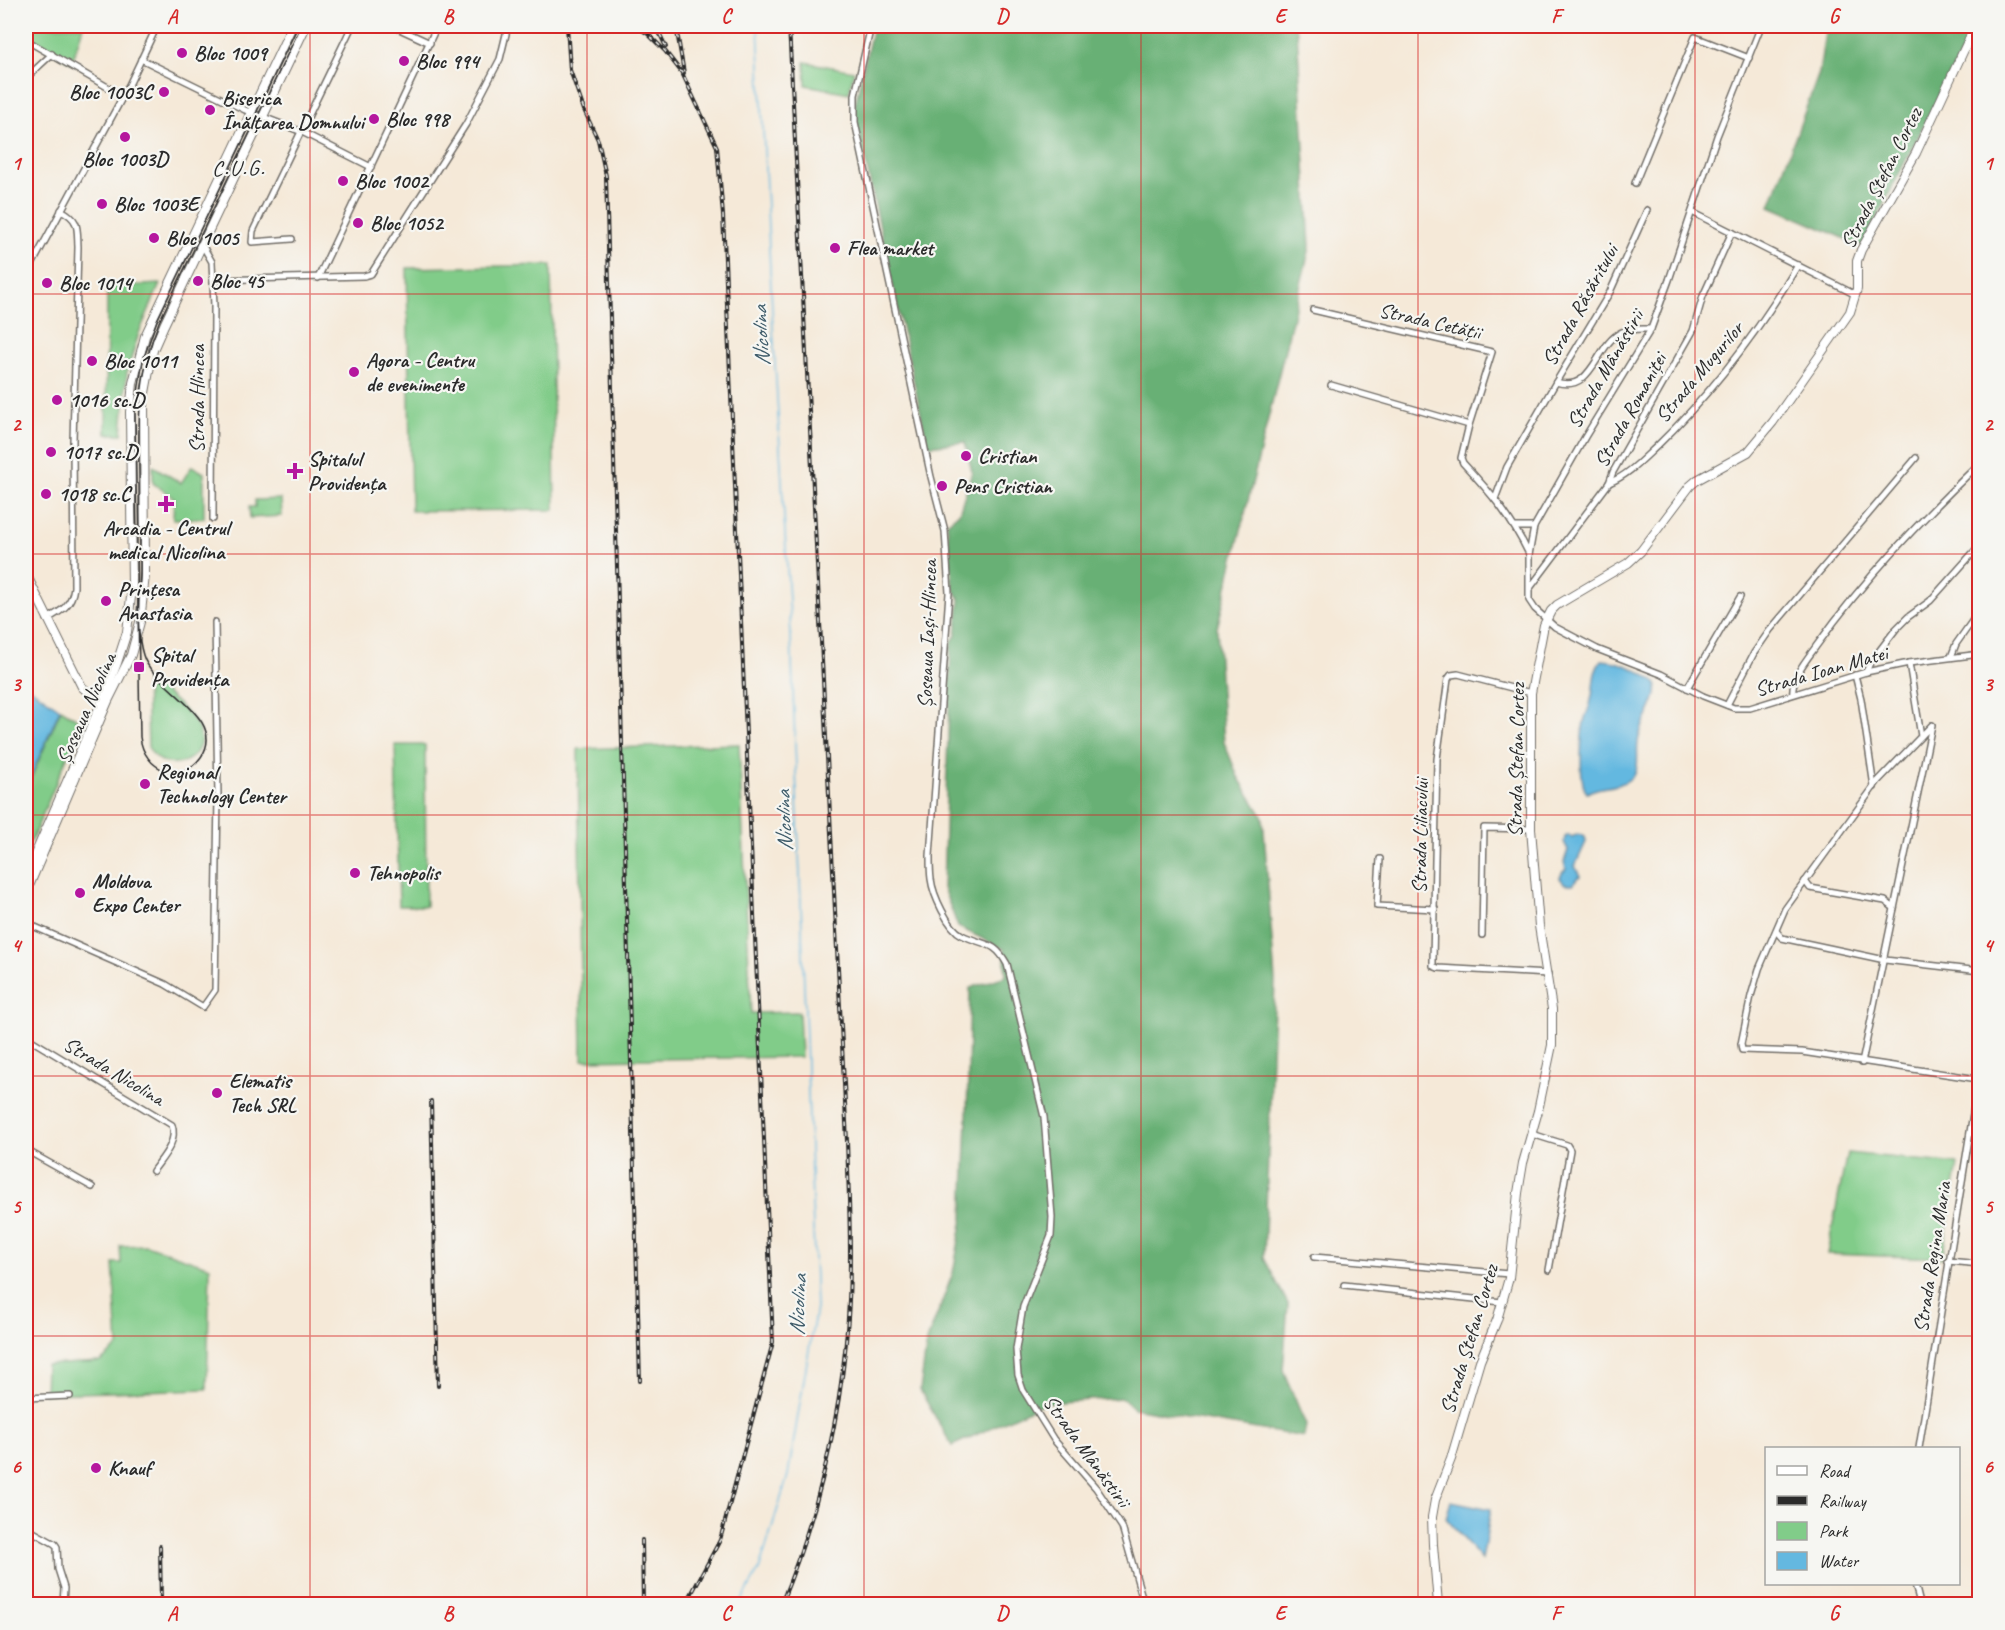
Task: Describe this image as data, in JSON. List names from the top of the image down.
{
  "streets": {
    "street": [
      "Strada Ștefan Cortez",
      "Strada Răsăritului",
      "Strada Cetății",
      "Strada Mânăstirii",
      "Strada Mugurilor",
      "Strada Hlincea",
      "Strada Romaniței",
      "Șoseaua Iași-Hlincea",
      "Strada Ioan Matei",
      "Șoseaua Nicolina",
      "Strada Liliacului",
      "Strada Nicolina",
      "Strada Regina Maria"
    ]
  },
  "crossings": [
    ["Strada Ștefan Cortez", "Strada Mânăstirii"],
    ["Strada Ștefan Cortez", "Strada Ioan Matei"],
    ["Strada Ștefan Cortez", "Strada Liliacului"],
    ["Strada Răsăritului", "Strada Cetății"],
    ["Strada Răsăritului", "Strada Mânăstirii"],
    ["Strada Cetății", "Strada Mânăstirii"],
    ["Strada Mânăstirii", "Strada Romaniței"],
    ["Strada Mânăstirii", "Șoseaua Iași-Hlincea"],
    ["Strada Mânăstirii", "Strada Ioan Matei"],
    ["Strada Mugurilor", "Strada Romaniței"],
    ["Strada Hlincea", "Șoseaua Nicolina"]
  ],
  "districts": ["C.U.G."],
  "water": ["Nicolina"],
  "places": {
    "other": [
      "Bloc 1009",
      "Bloc 994",
      "Bloc 1003C",
      "Biserica Înălțarea Domnului",
      "Bloc 998",
      "Bloc 1003D",
      "Bloc 1002",
      "Bloc 1003E",
      "Bloc 1052",
      "Bloc 1005",
      "Flea market",
      "Bloc 45",
      "Bloc 1014",
      "Bloc 1011",
      "Agora - Centru de evenimente",
      "1016 sc.D",
      "1017 sc.D",
      "Cristian",
      "Pens Cristian",
      "1018 sc.C",
      "Prințesa Anastasia",
      "Regional Technology Center",
      "Tehnopolis",
      "Moldova Expo Center",
      "Elematis Tech SRL",
      "Knauf"
    ],
    "health": ["Spitalul Providența", "Arcadia - Centrul medical Nicolina"],
    "transit": ["Spital Providența"]
  },
  "legend": [
    "Road",
    "Railway",
    "Park",
    "Water"
  ],
  "grid": {
    "columns": [
      "A",
      "B",
      "C",
      "D",
      "E",
      "F",
      "G"
    ],
    "rows": [
      "1",
      "2",
      "3",
      "4",
      "5",
      "6"
    ]
  }
}
